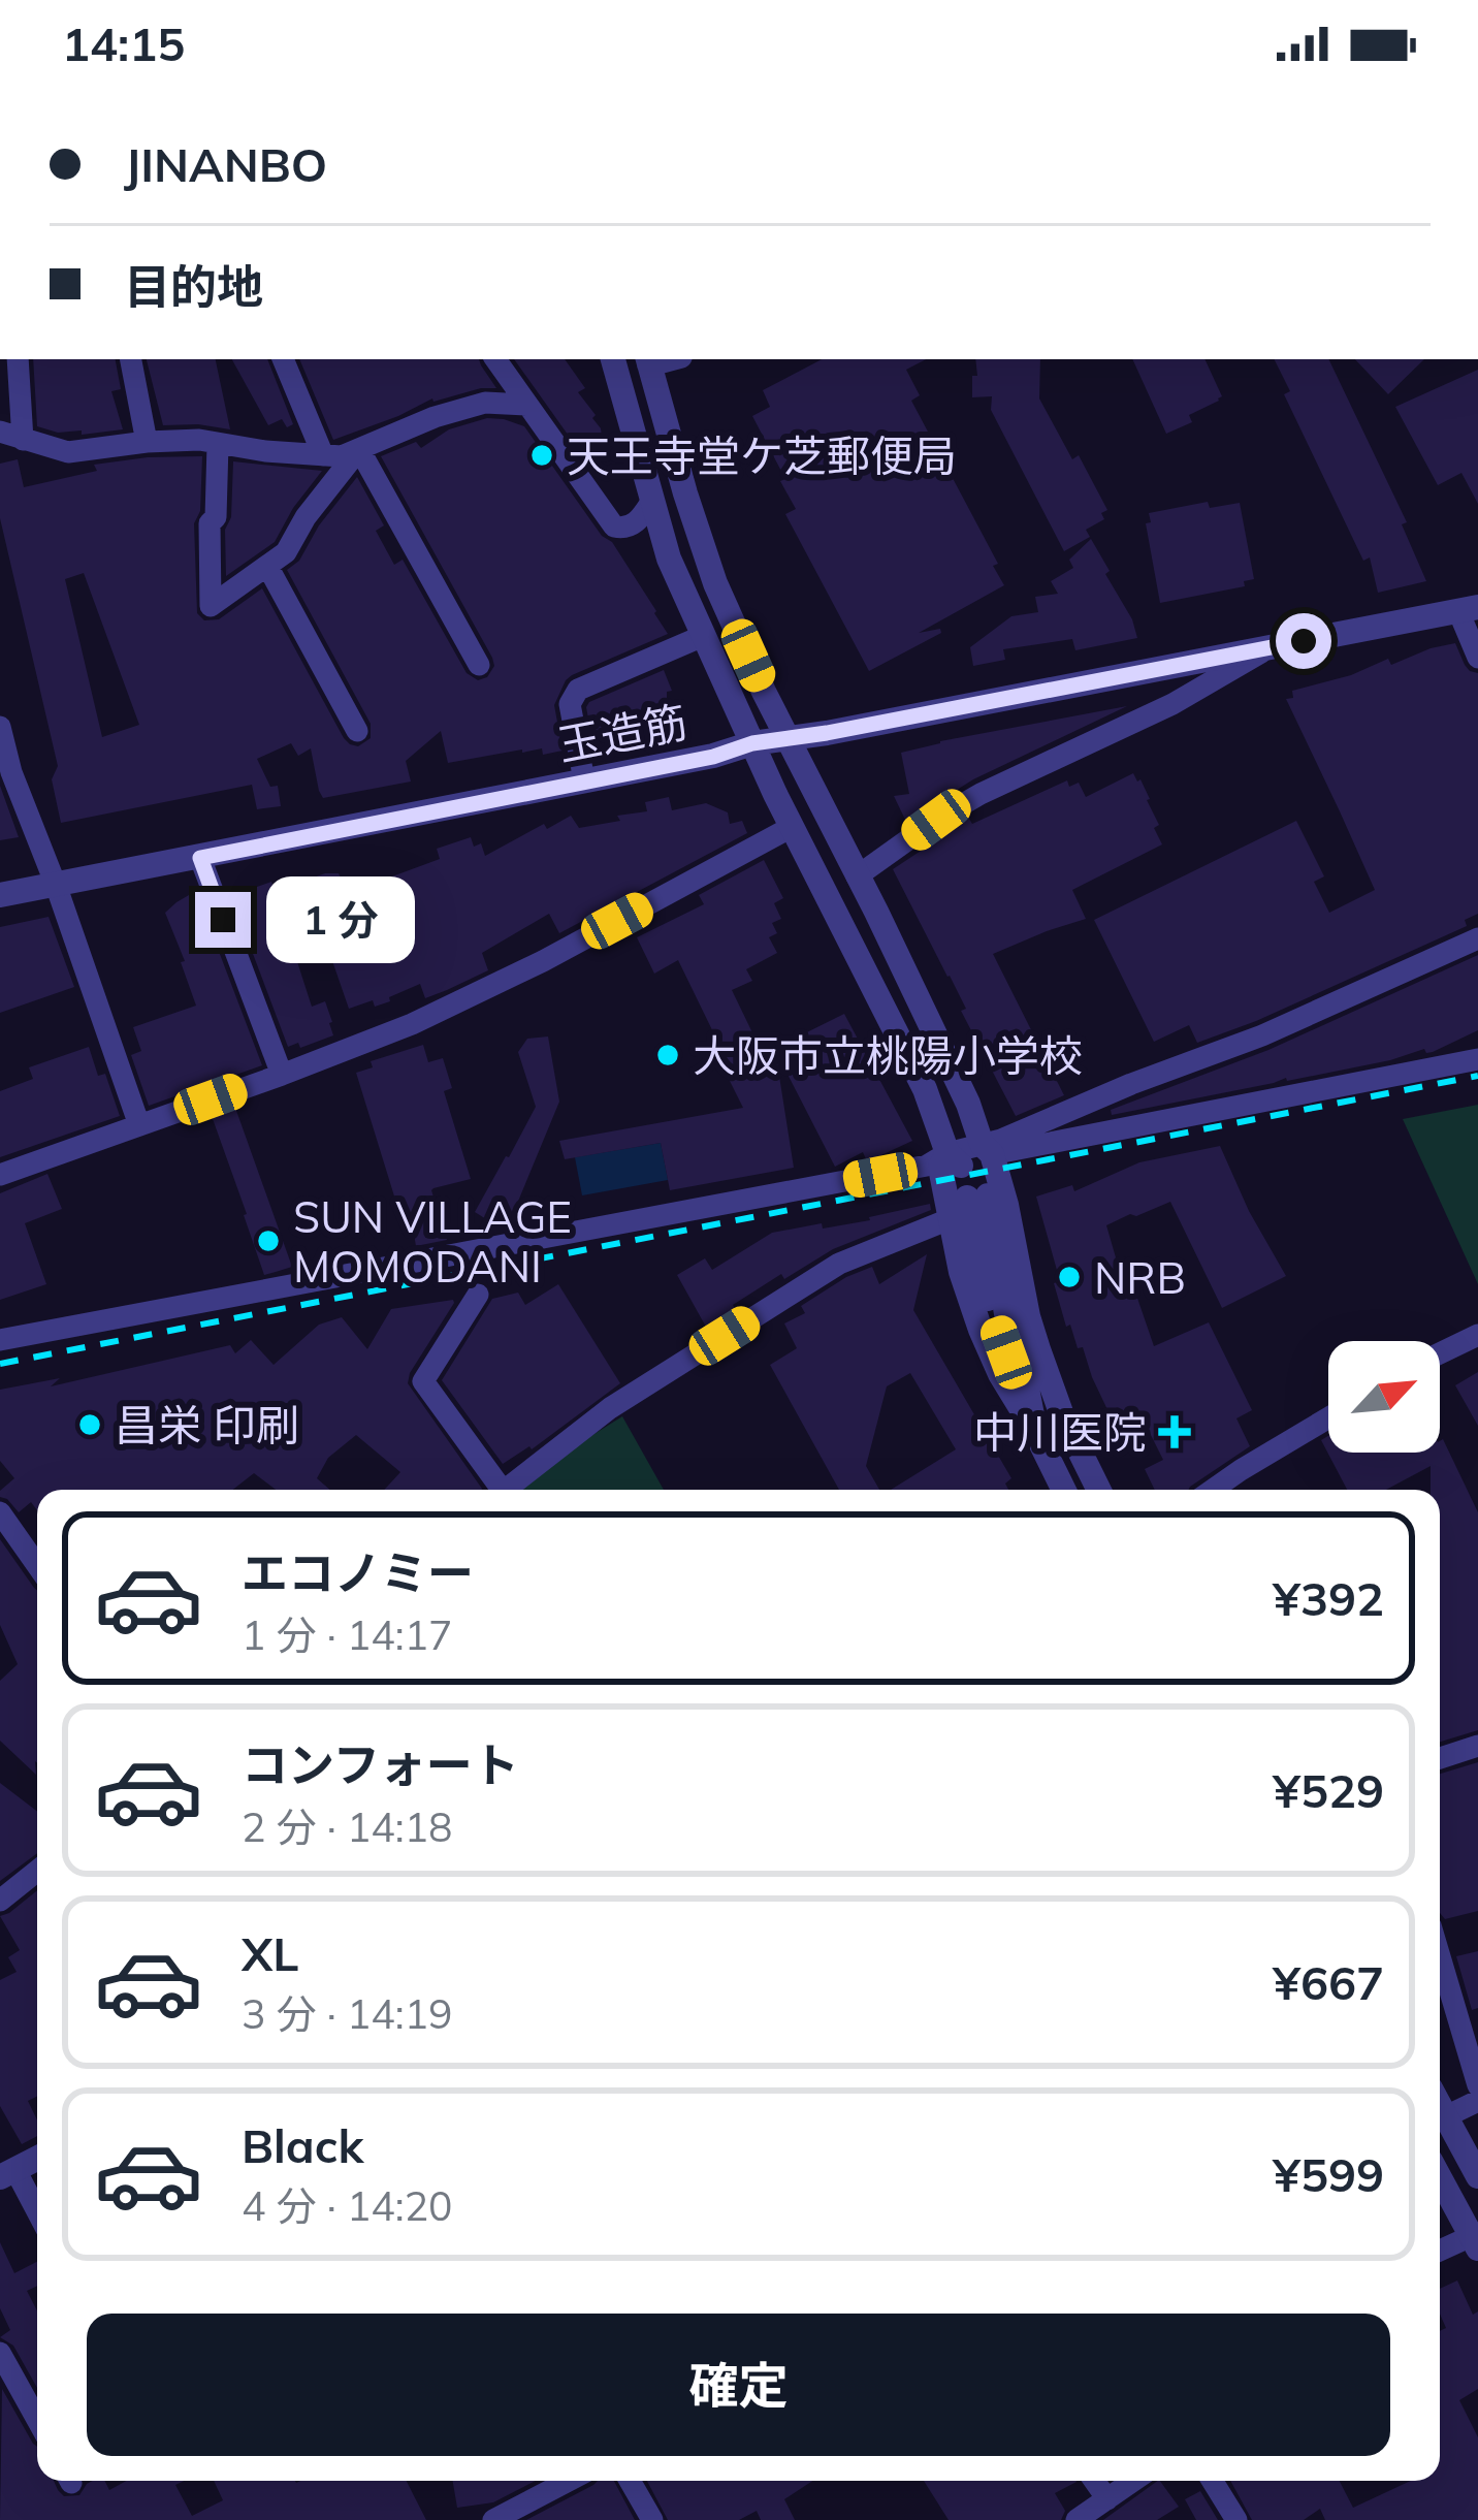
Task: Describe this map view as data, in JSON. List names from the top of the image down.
{
  "streets": {
    "street": ["玉造筋"]
  },
  "places": {
    "other": [
      "天王寺堂ケ芝郵便局",
      "大阪市立桃陽小学校",
      "SUN VILLAGE MOMODANI",
      "NRB",
      "昌栄 印刷"
    ],
    "health": ["中川医院"]
  },
  "north": "top right",
  "page": {
    "status": "14:15",
    "banner": ["JINANBO", "目的地"],
    "bubble": "1 分",
    "list": [
      {
        "name": "エコノミー",
        "note": "1 分 · 14:17",
        "value": "¥392"
      },
      {
        "name": "コンフォート",
        "note": "2 分 · 14:18",
        "value": "¥529"
      },
      {
        "name": "XL",
        "note": "3 分 · 14:19",
        "value": "¥667"
      },
      {
        "name": "Black",
        "note": "4 分 · 14:20",
        "value": "¥599"
      }
    ],
    "buttons": "確定"
  }
}
